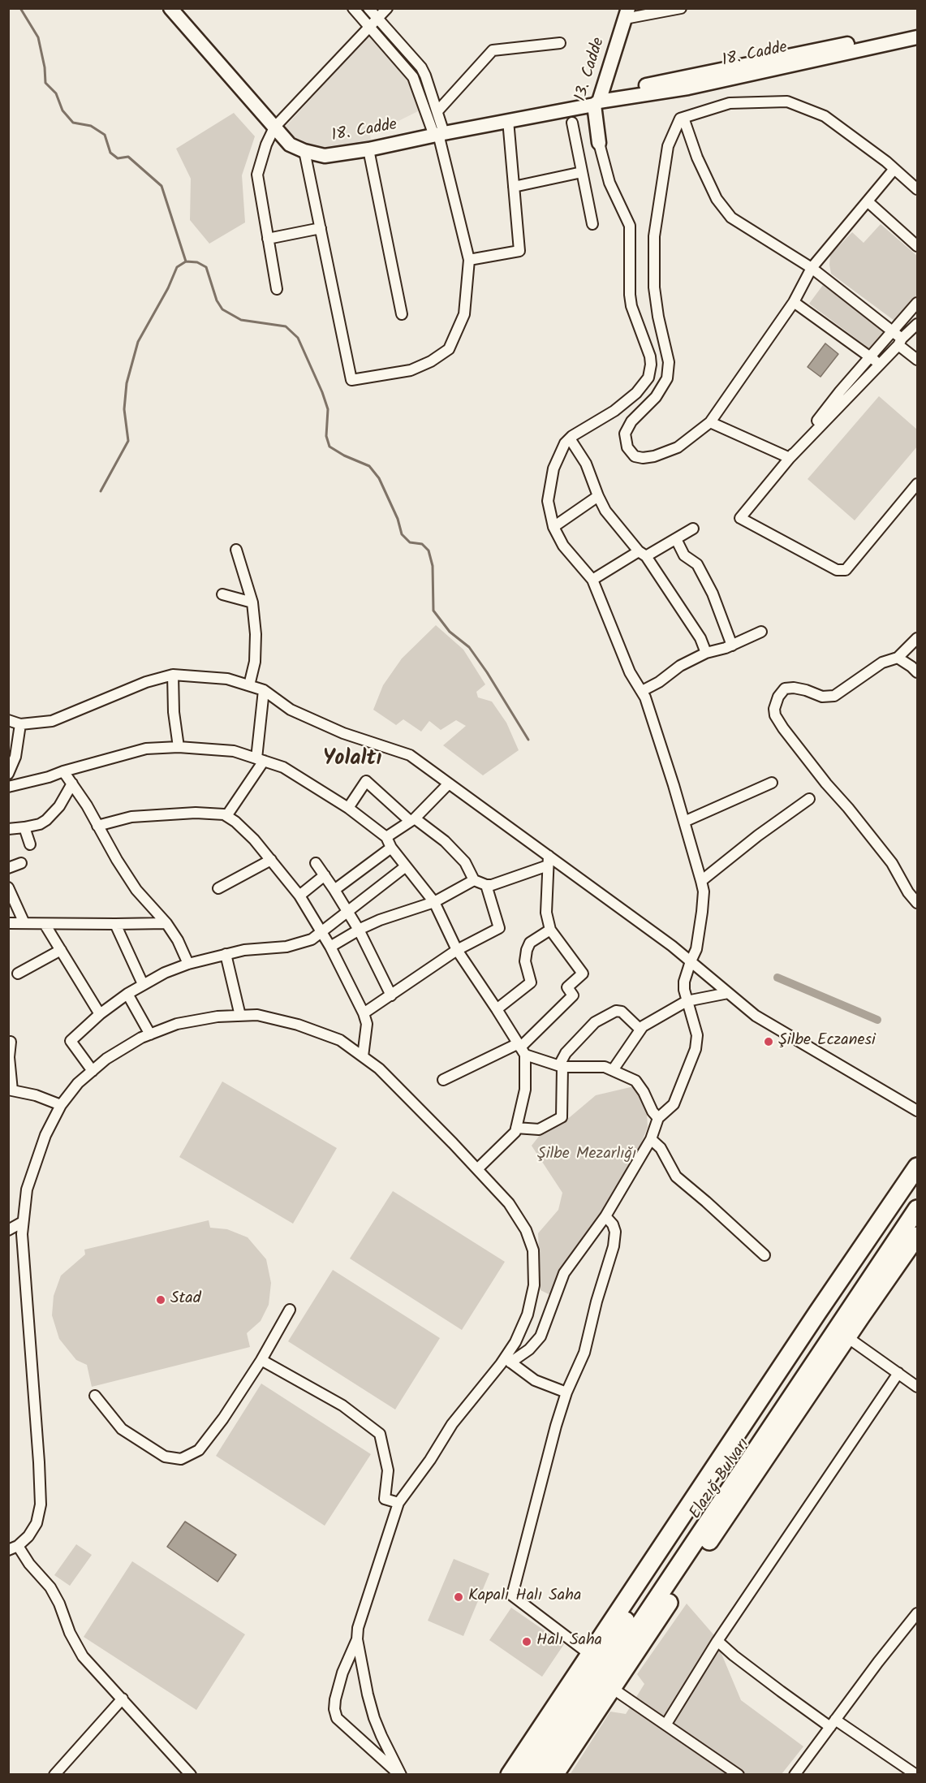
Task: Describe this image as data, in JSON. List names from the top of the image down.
{
  "streets": {
    "highway": ["Elazığ Bulvarı"],
    "street": ["18. Cadde", "13. Cadde"]
  },
  "crossings": [
    ["18. Cadde", "13. Cadde"]
  ],
  "districts": ["Yolaltı"],
  "parks": ["Şilbe Mezarlığı"],
  "places": [
    "Şilbe Eczanesi",
    "Stad",
    "Kapalı Halı Saha",
    "Halı Saha"
  ]
}
